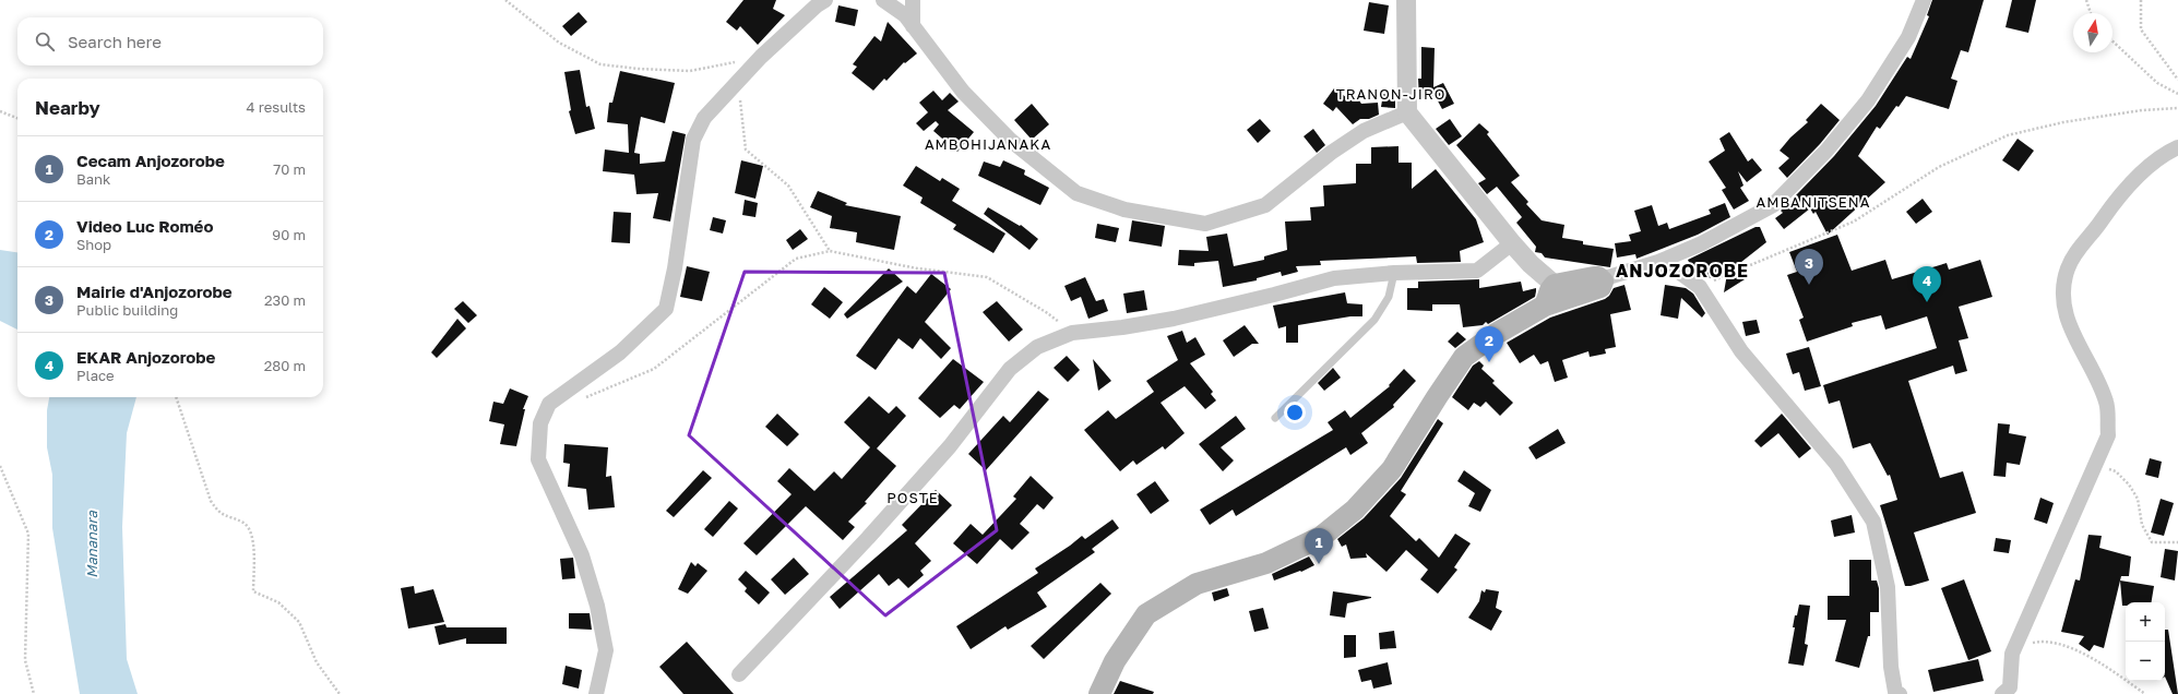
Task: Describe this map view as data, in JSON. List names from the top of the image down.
{
  "districts": [
    "TRANON-JIRO",
    "AMBOHIJANAKA",
    "AMBANITSENA",
    "ANJOZOROBE",
    "POSTE"
  ],
  "water": ["Mananara"],
  "north": "top",
  "page": {
    "search": "Search here",
    "heading": ["Nearby", "4 results"],
    "list": [
      {
        "mark": "1",
        "name": "Cecam Anjozorobe",
        "note": "Bank",
        "value": "70 m"
      },
      {
        "mark": "2",
        "name": "Video Luc Roméo",
        "note": "Shop",
        "value": "90 m"
      },
      {
        "mark": "3",
        "name": "Mairie d'Anjozorobe",
        "note": "Public building",
        "value": "230 m"
      },
      {
        "mark": "4",
        "name": "EKAR Anjozorobe",
        "note": "Place",
        "value": "280 m"
      }
    ],
    "pins": [
      "3",
      "4",
      "2",
      "1"
    ],
    "map_buttons": ["+", "−"]
  }
}
